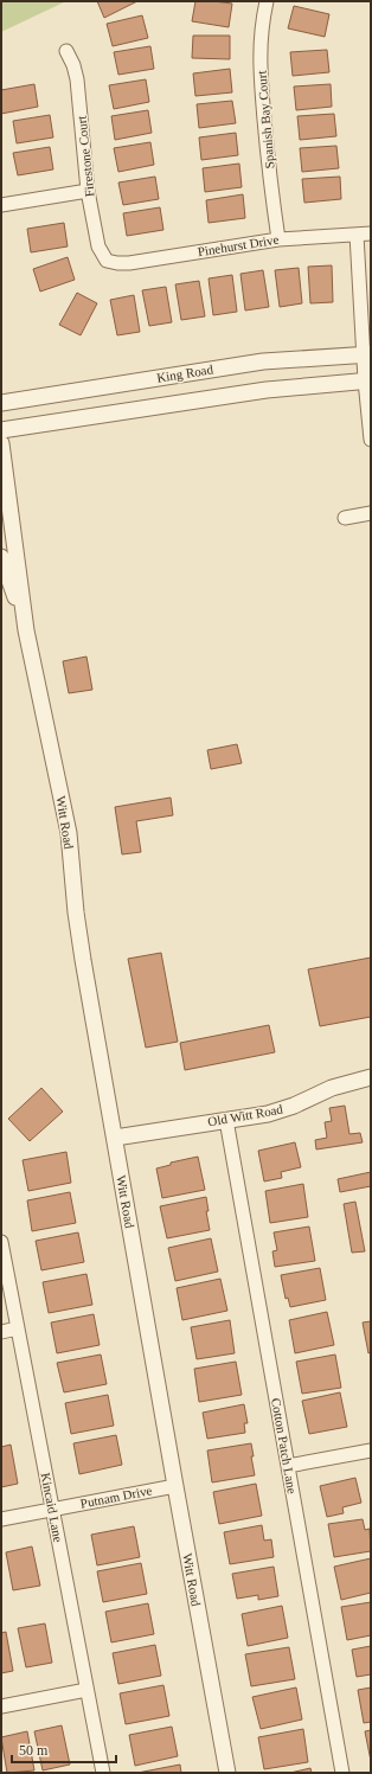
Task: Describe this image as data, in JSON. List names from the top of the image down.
{
  "streets": {
    "street": [
      "Spanish Bay Court",
      "Firestone Court",
      "Pinehurst Drive",
      "King Road",
      "Witt Road",
      "Old Witt Road",
      "Cotton Patch Lane",
      "Putnam Drive",
      "Kincaid Lane"
    ]
  },
  "crossings": [
    ["Spanish Bay Court", "Pinehurst Drive"],
    ["Firestone Court", "Pinehurst Drive"],
    ["Witt Road", "Old Witt Road"],
    ["Witt Road", "Putnam Drive"],
    ["Old Witt Road", "Cotton Patch Lane"],
    ["Putnam Drive", "Kincaid Lane"]
  ],
  "scale_bar": "50 m"
}
